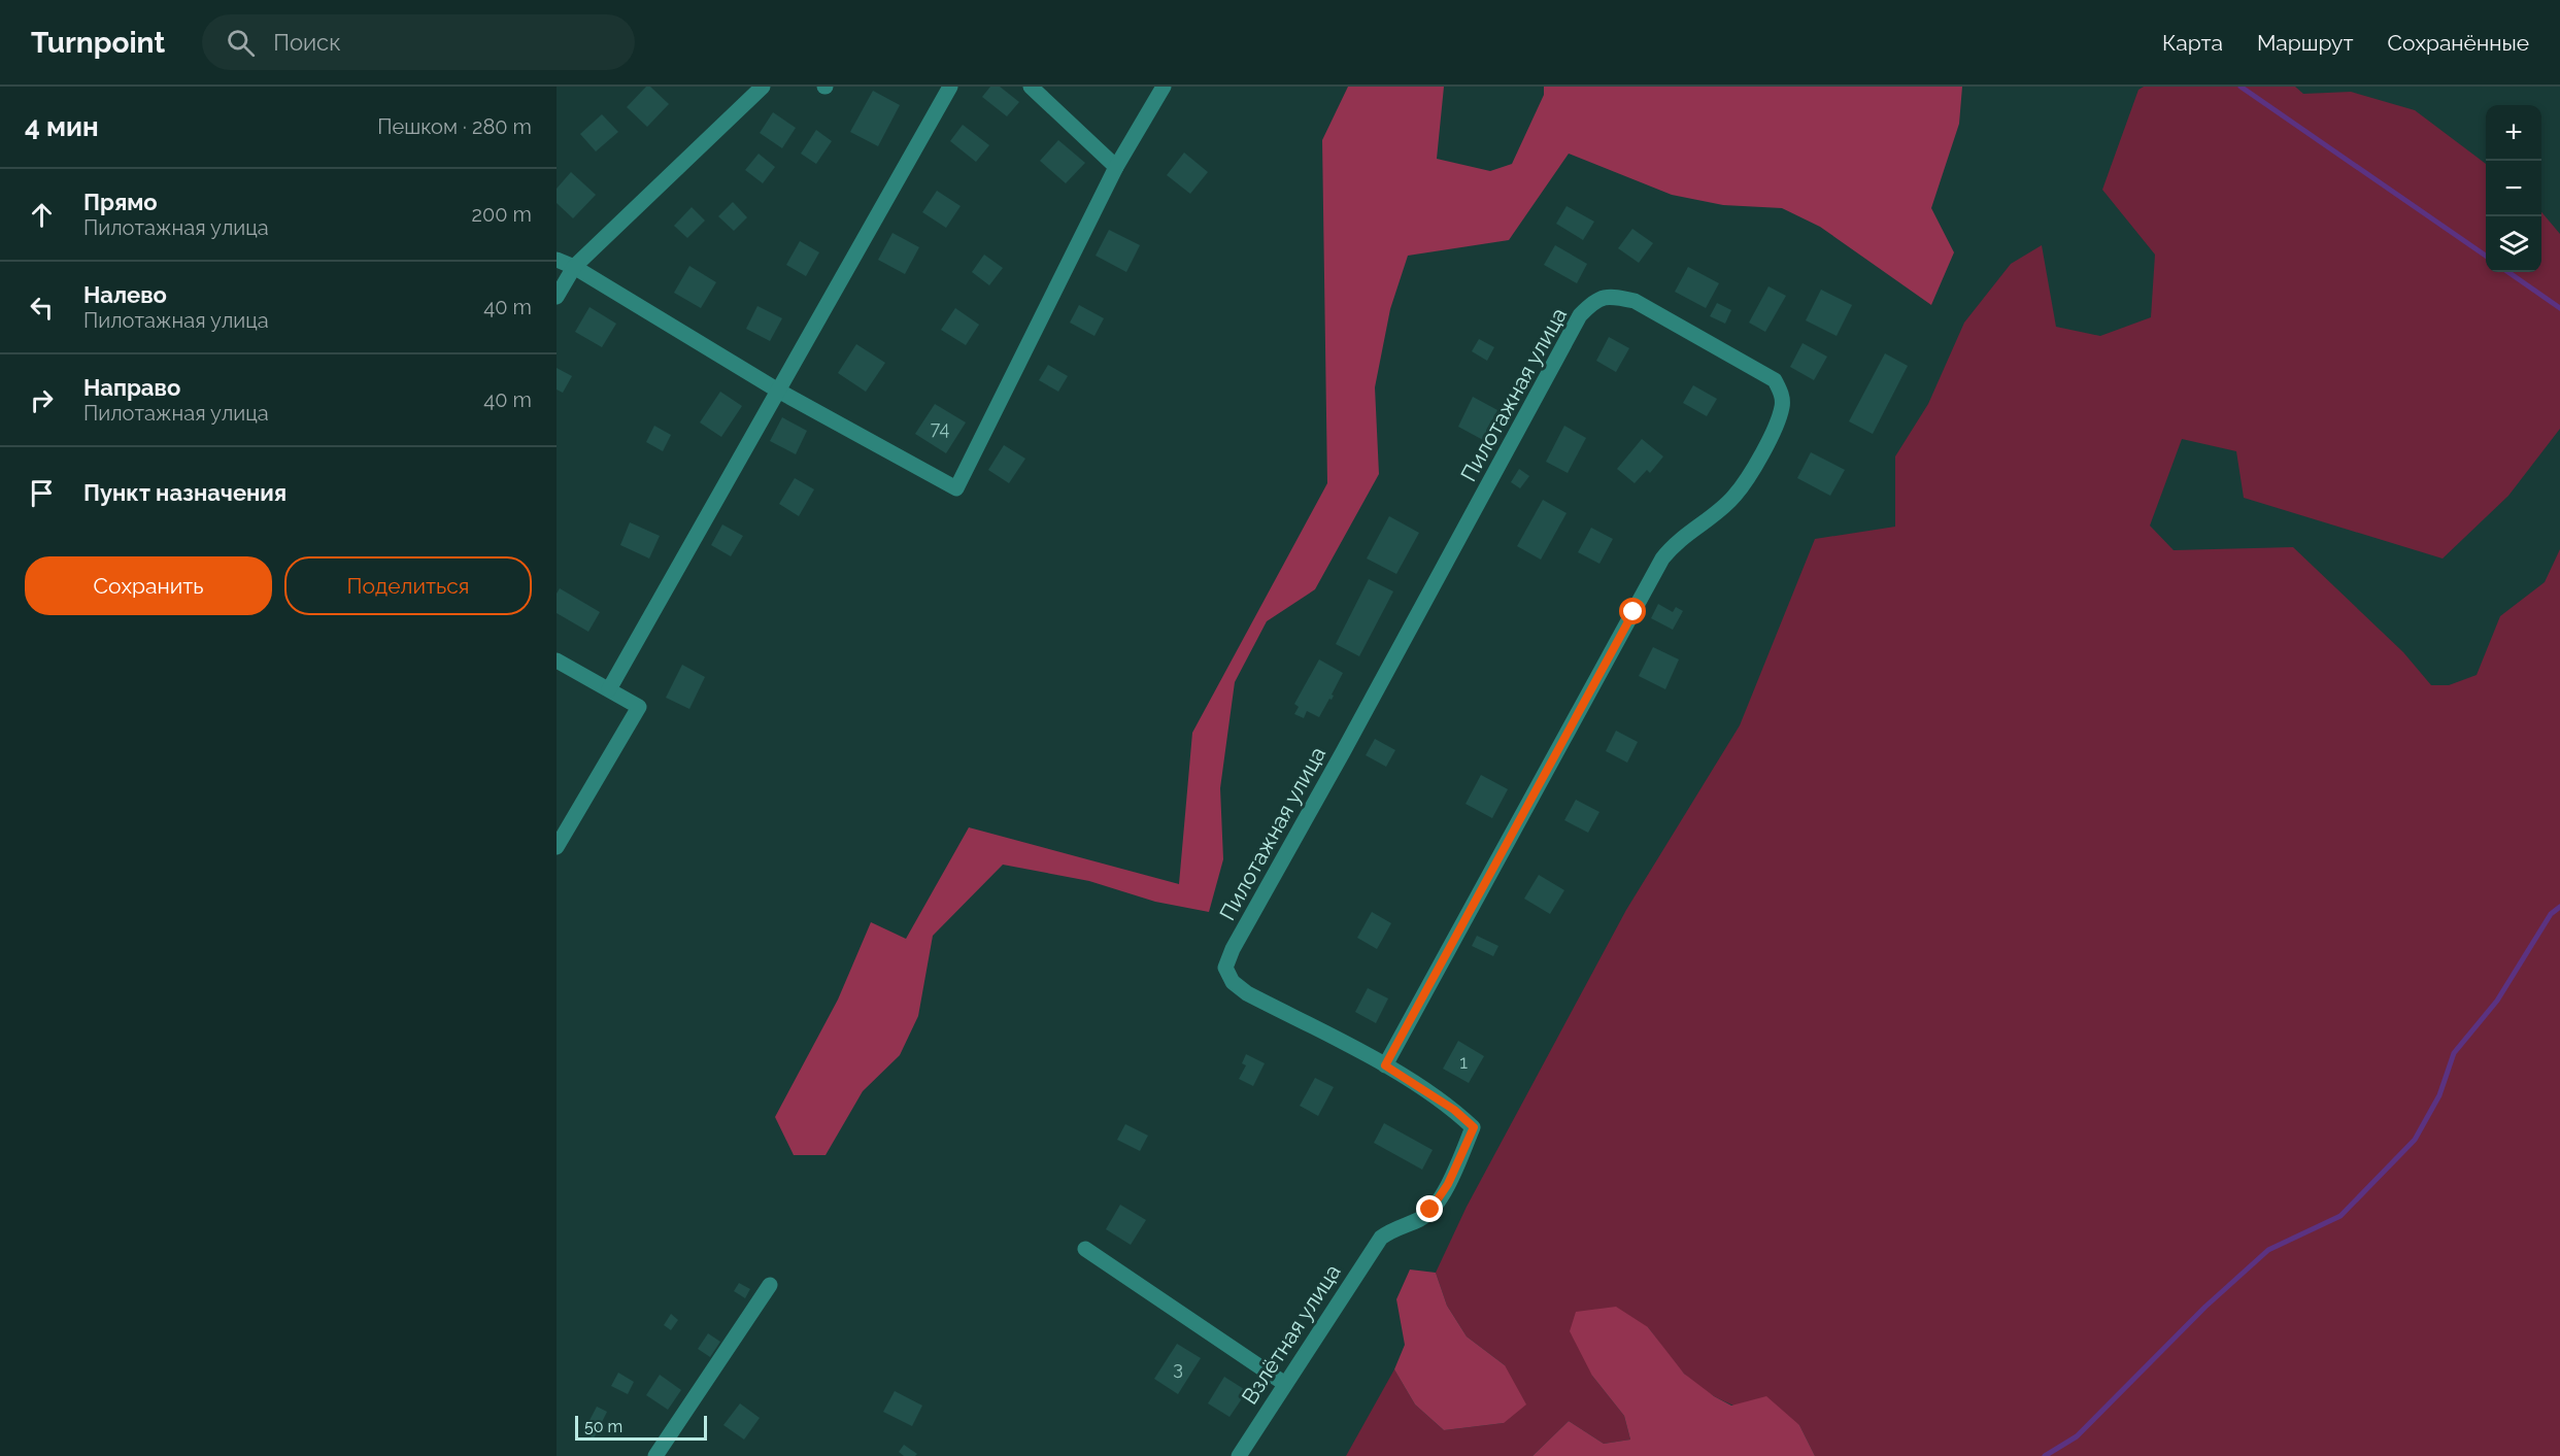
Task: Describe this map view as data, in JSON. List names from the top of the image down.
{
  "streets": {
    "street": ["Пилотажная улица", "Взлётная улица"]
  },
  "crossings": [
    ["Пилотажная улица", "Взлётная улица"]
  ],
  "house_numbers": ["74", "1", "3"],
  "scale_bar": "50 m",
  "page": {
    "header": "Turnpoint",
    "search": "Поиск",
    "nav": ["Карта", "Маршрут", "Сохранённые"],
    "heading": ["4 мин", "Пешком · 280 m"],
    "map_buttons": ["+", "−"],
    "list": [
      ["Прямо", "Пилотажная улица", "200 m"],
      ["Налево", "Пилотажная улица", "40 m"],
      ["Направо", "Пилотажная улица", "40 m"],
      "Пункт назначения"
    ],
    "buttons": ["Сохранить", "Поделиться"],
    "scale": "50 m"
  }
}
